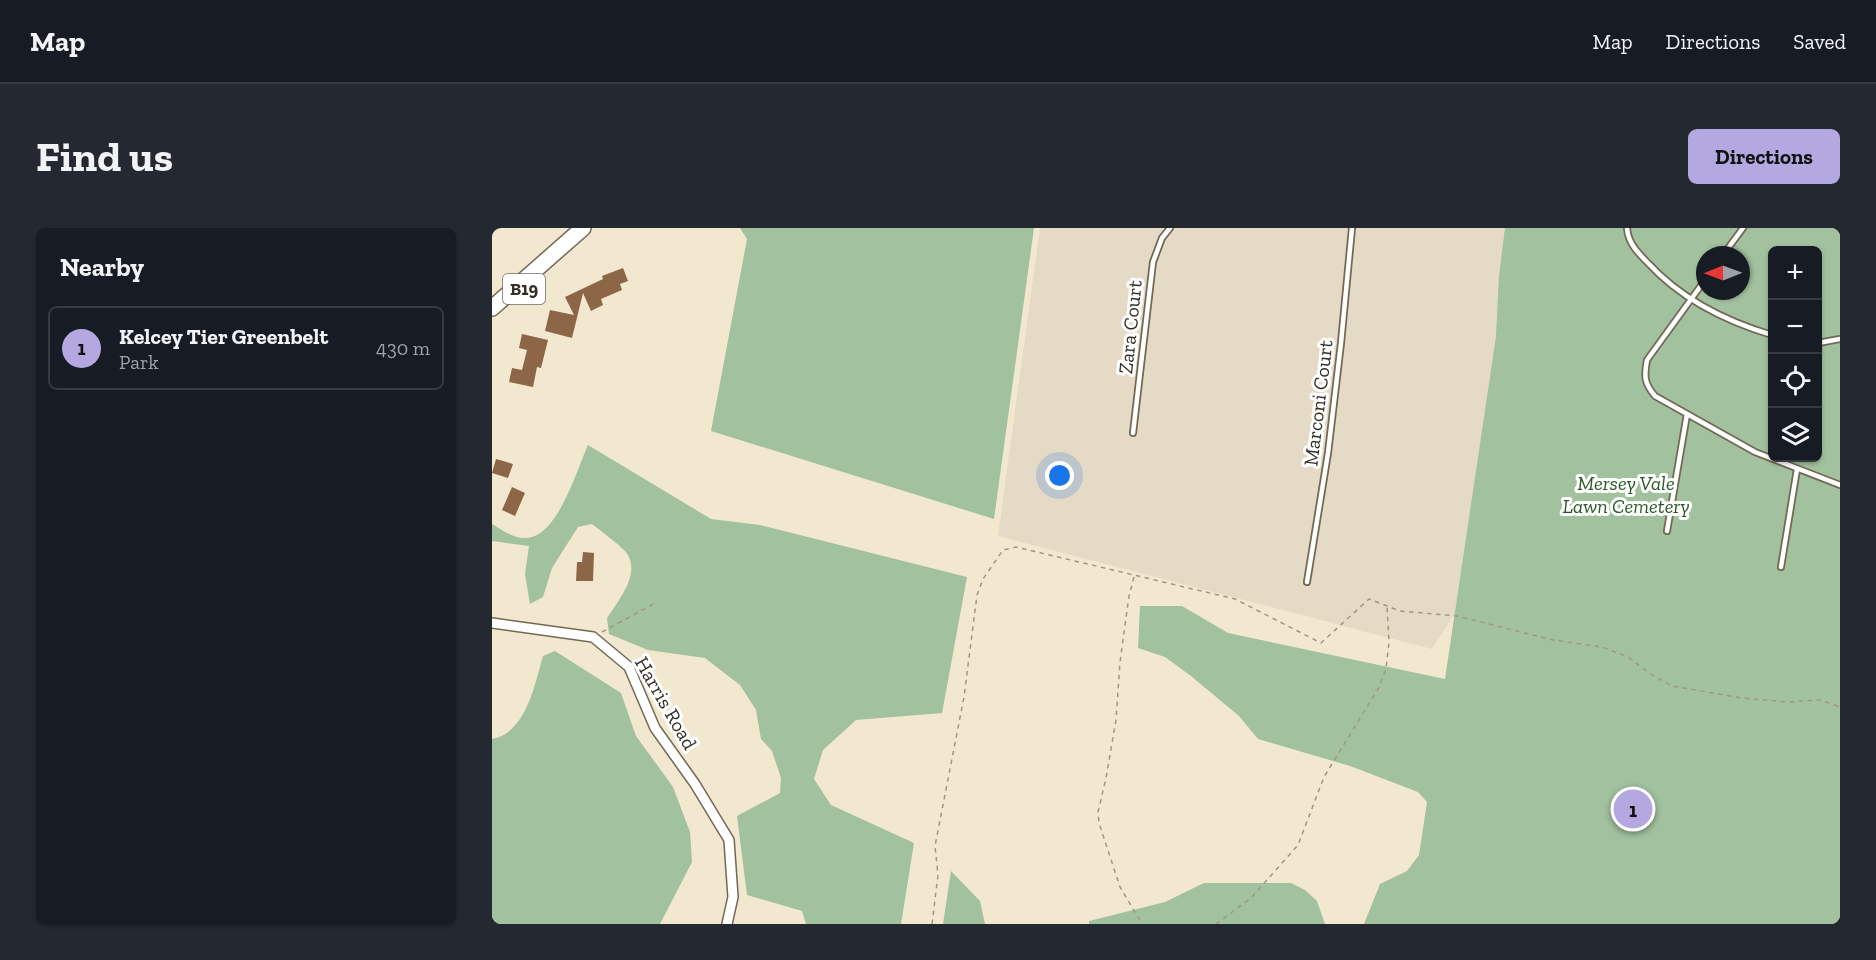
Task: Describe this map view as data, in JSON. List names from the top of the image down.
{
  "streets": {
    "main road": ["B19"],
    "street": ["Harris Road"],
    "lane": ["Zara Court", "Marconi Court"]
  },
  "parks": ["Mersey Vale Lawn Cemetery"],
  "north": "left",
  "page": {
    "header": "Map",
    "nav": ["Map", "Directions", "Saved"],
    "buttons": "Directions",
    "title": "Find us",
    "heading": "Nearby",
    "map_buttons": ["+", "−"],
    "list": [
      {
        "mark": "1",
        "name": "Kelcey Tier Greenbelt",
        "note": "Park",
        "value": "430 m"
      }
    ],
    "pins": "1"
  }
}
